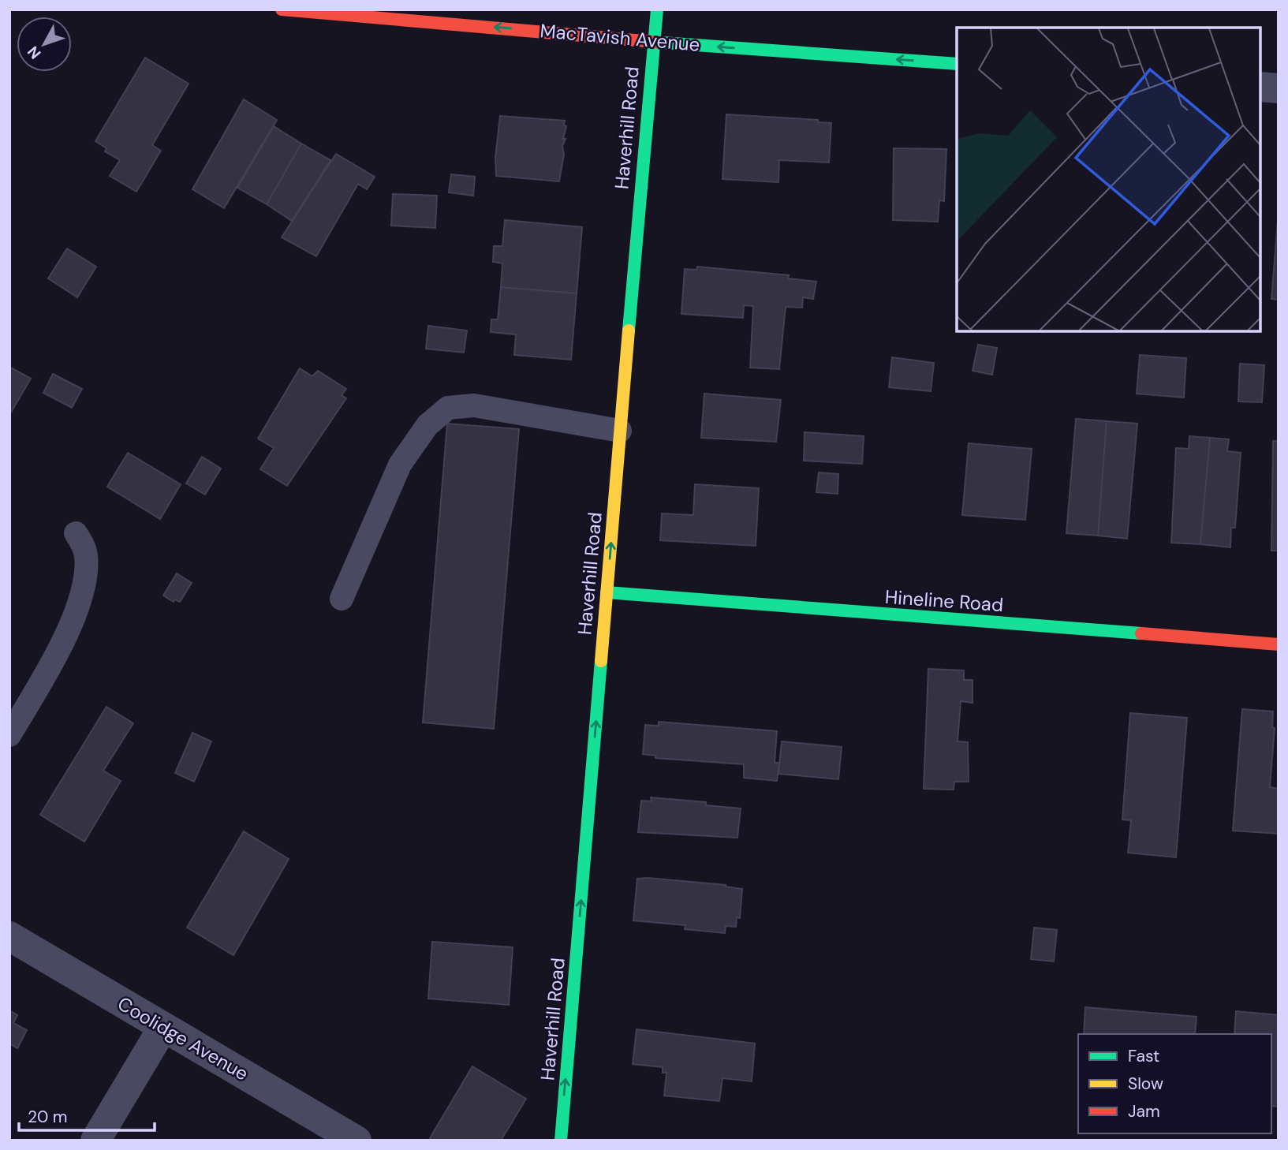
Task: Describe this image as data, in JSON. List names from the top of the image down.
{
  "streets": {
    "street": [
      "MacTavish Avenue",
      "Haverhill Road",
      "Hineline Road",
      "Coolidge Avenue"
    ]
  },
  "crossings": [
    ["MacTavish Avenue", "Haverhill Road"],
    ["Haverhill Road", "Hineline Road"]
  ],
  "one_way": ["MacTavish Avenue", "Haverhill Road"],
  "legend": ["Fast", "Slow", "Jam"],
  "scale_bar": "20 m",
  "north": "bottom left"
}
